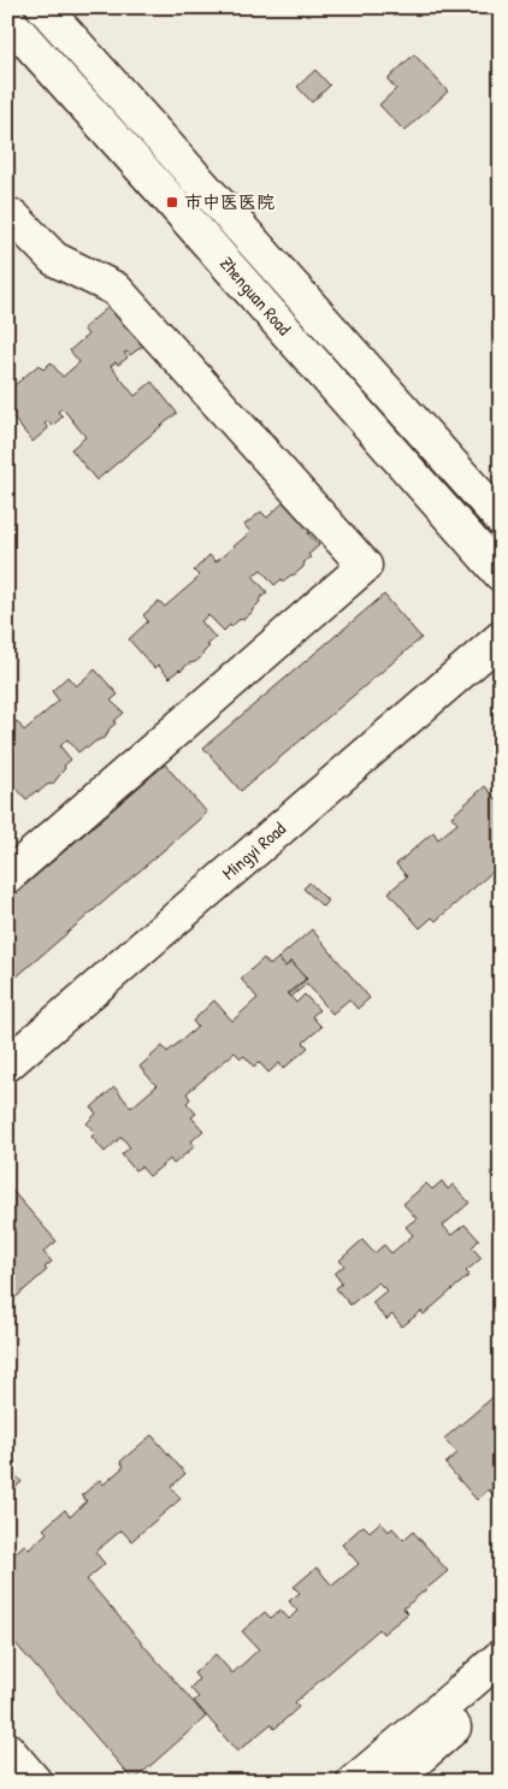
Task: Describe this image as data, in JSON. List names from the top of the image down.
{
  "streets": {
    "main road": ["Zhenguan Road", "Mingyi Road"]
  },
  "places": {
    "transit": ["市中医医院"]
  }
}
